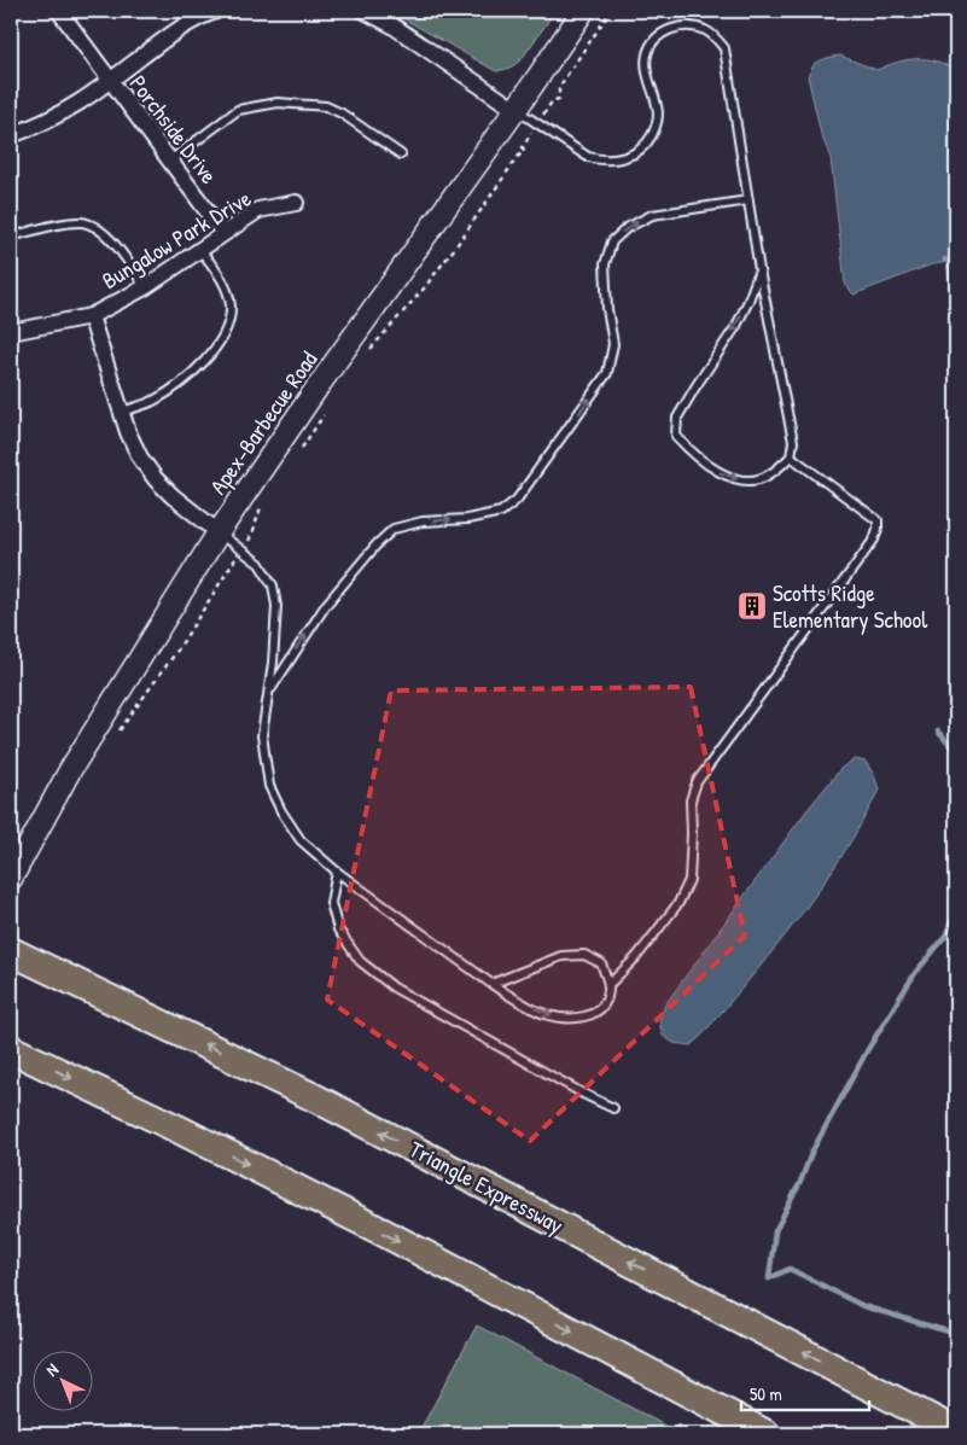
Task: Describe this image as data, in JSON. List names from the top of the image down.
{
  "streets": {
    "highway": ["Triangle Expressway"],
    "street": ["Porchside Drive", "Bungalow Park Drive", "Apex-Barbecue Road"]
  },
  "crossings": [
    ["Porchside Drive", "Bungalow Park Drive"]
  ],
  "places": {
    "building": ["Scotts Ridge Elementary School"]
  },
  "scale_bar": "50 m",
  "north": "top left"
}
